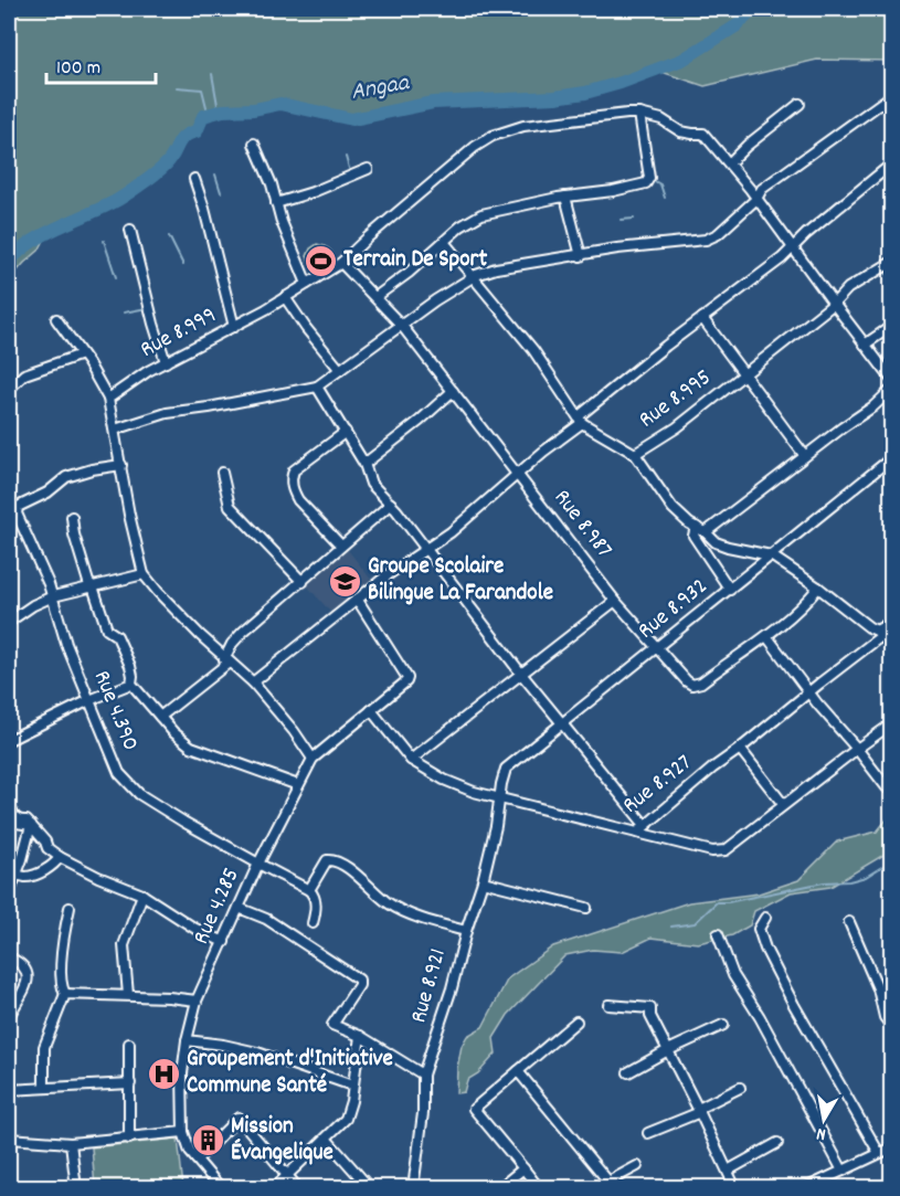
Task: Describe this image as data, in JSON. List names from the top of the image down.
{
  "streets": {
    "street": [
      "Rue 8.999",
      "Rue 8.995",
      "Rue 8.987",
      "Rue 8.932",
      "Rue 4.390",
      "Rue 8.927",
      "Rue 4.285",
      "Rue 8.921"
    ]
  },
  "crossings": [
    ["Rue 8.999", "Rue 8.987"],
    ["Rue 8.995", "Rue 8.932"],
    ["Rue 8.987", "Rue 8.932"],
    ["Rue 8.932", "Rue 8.927"],
    ["Rue 8.932", "Rue 8.921"],
    ["Rue 4.390", "Rue 4.285"],
    ["Rue 8.927", "Rue 4.285"],
    ["Rue 8.927", "Rue 8.921"]
  ],
  "water": ["Angaa"],
  "places": {
    "sports": ["Terrain De Sport"],
    "school or university": ["Groupe Scolaire Bilingue La Farandole"],
    "hospital": ["Groupement d'Initiative Commune Santé"],
    "building": ["Mission Évangelique"]
  },
  "scale_bar": "100 m",
  "north": "bottom"
}
